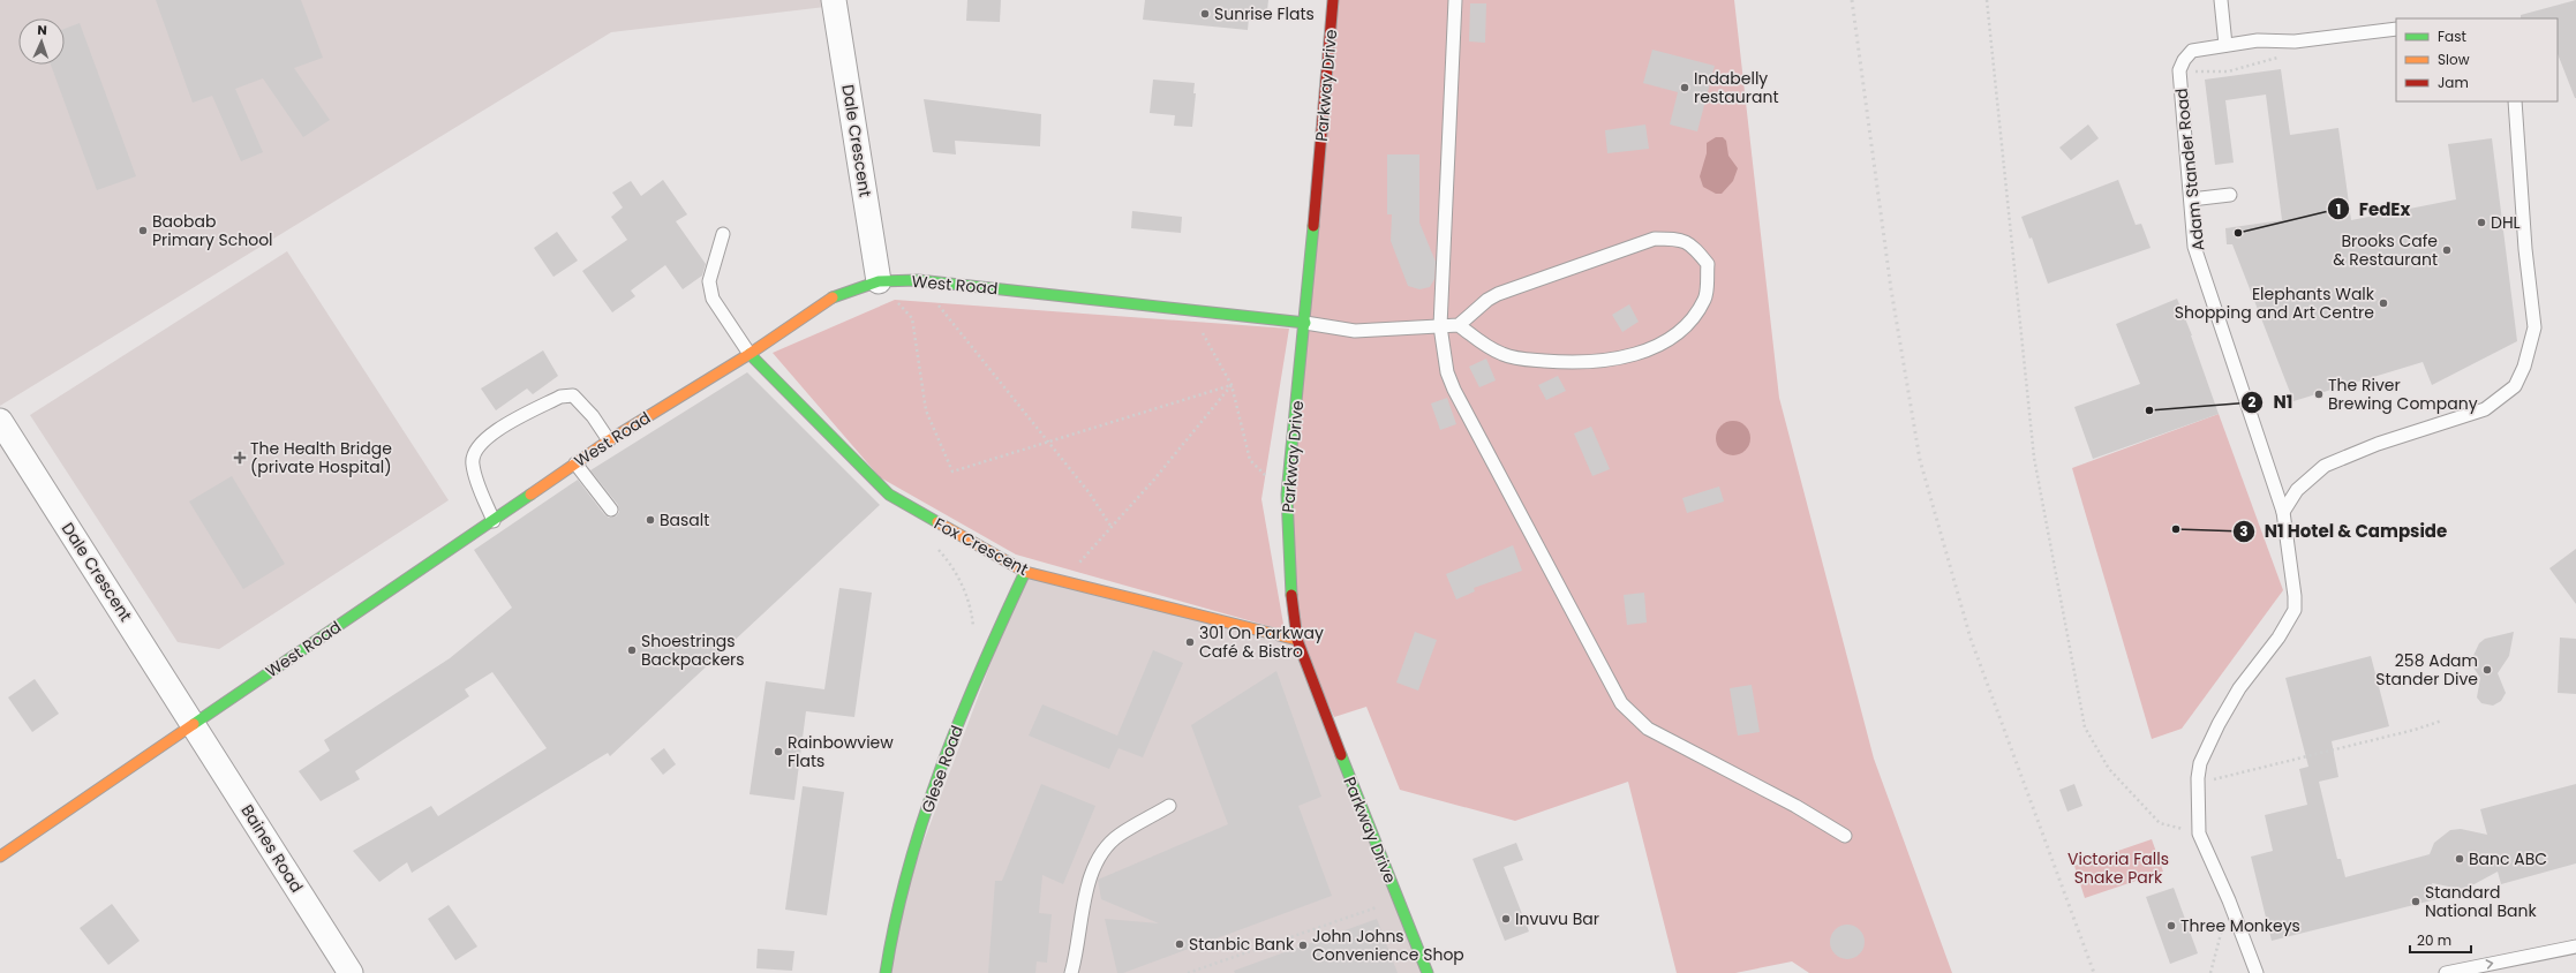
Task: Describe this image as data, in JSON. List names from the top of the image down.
{
  "streets": {
    "street": [
      "Parkway Drive",
      "Dale Crescent",
      "West Road",
      "Fox Crescent",
      "Glese Road",
      "Baines Road"
    ],
    "lane": ["Adam Stander Road"]
  },
  "crossings": [
    ["Parkway Drive", "West Road"],
    ["Parkway Drive", "Fox Crescent"],
    ["Dale Crescent", "West Road"],
    ["Dale Crescent", "Baines Road"],
    ["West Road", "Fox Crescent"],
    ["West Road", "Baines Road"],
    ["Fox Crescent", "Glese Road"]
  ],
  "parks": ["Victoria Falls Snake Park"],
  "places": {
    "other": [
      "Sunrise Flats",
      "Indabelly restaurant",
      "DHL",
      "Baobab Primary School",
      "FedEx",
      "Brooks Cafe & Restaurant",
      "Elephants Walk Shopping and Art Centre",
      "The River Brewing Company",
      "N1",
      "Basalt",
      "N1 Hotel & Campside",
      "301 On Parkway Café & Bistro",
      "Shoestrings Backpackers",
      "258 Adam Stander Dive",
      "Rainbowview Flats",
      "Banc ABC",
      "Standard National Bank",
      "Invuvu Bar",
      "Three Monkeys",
      "Stanbic Bank",
      "John Johns Convenience Shop"
    ],
    "health": ["The Health Bridge (private Hospital)"]
  },
  "legend": ["Fast", "Slow", "Jam"],
  "scale_bar": "20 m",
  "north": "top"
}
